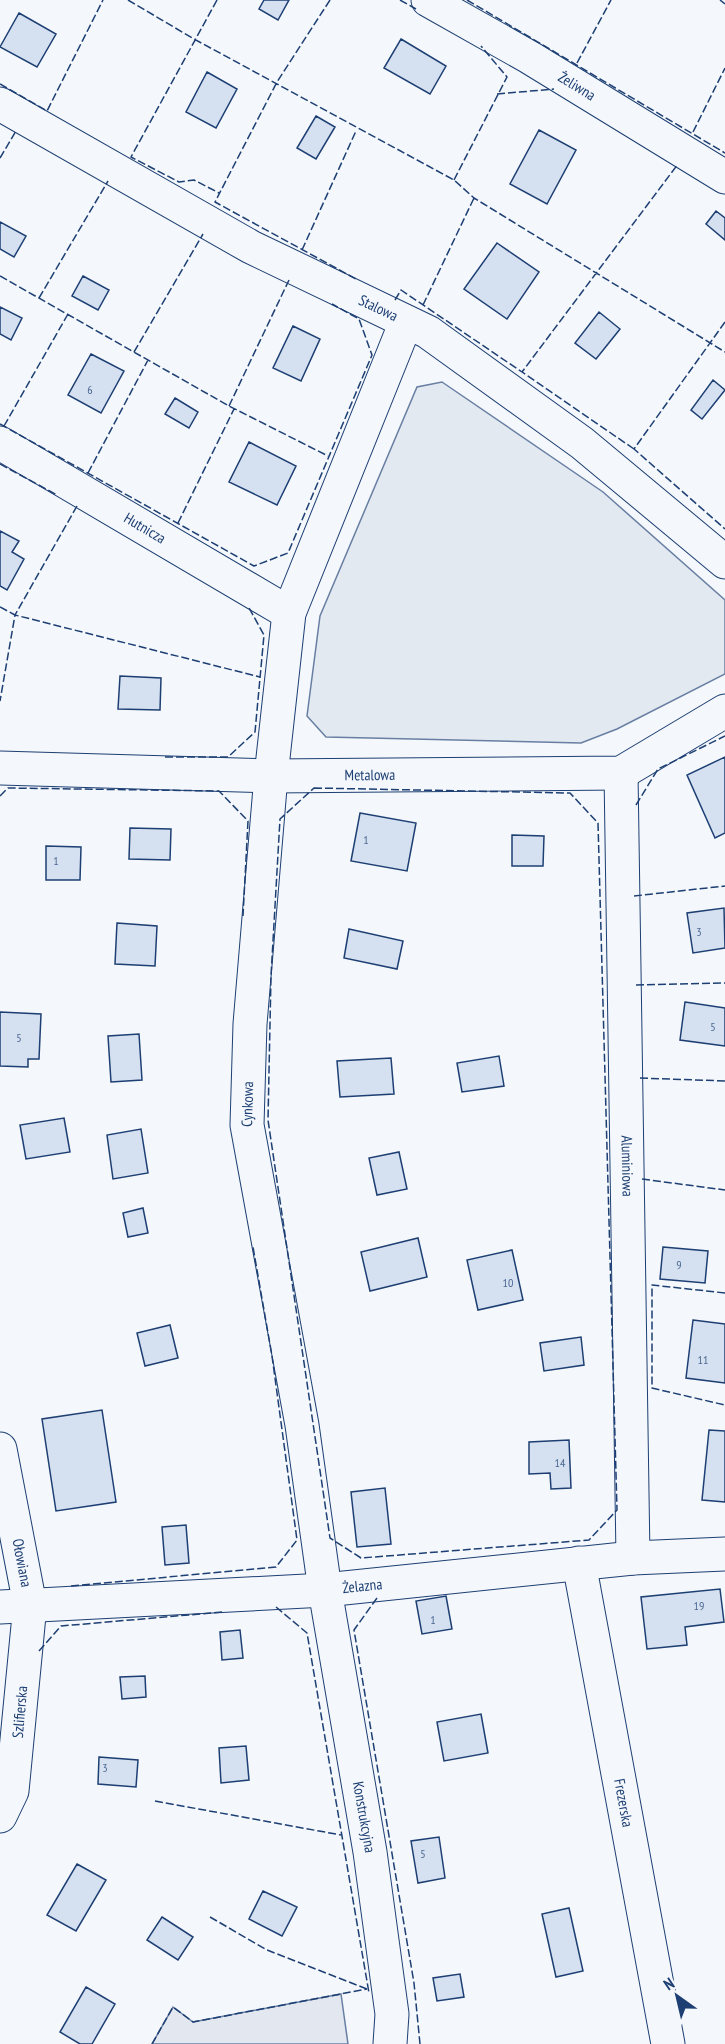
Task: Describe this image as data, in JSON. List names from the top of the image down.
{
  "streets": {
    "street": [
      "Żeliwna",
      "Stalowa",
      "Hutnicza",
      "Metalowa",
      "Cynkowa",
      "Aluminiowa",
      "Ołowiana",
      "Żelazna",
      "Szlifierska",
      "Frezerska",
      "Konstrukcyjna"
    ]
  },
  "crossings": [
    ["Stalowa", "Cynkowa"],
    ["Hutnicza", "Cynkowa"],
    ["Metalowa", "Cynkowa"],
    ["Metalowa", "Aluminiowa"],
    ["Cynkowa", "Żelazna"],
    ["Cynkowa", "Konstrukcyjna"],
    ["Aluminiowa", "Żelazna"],
    ["Ołowiana", "Żelazna"],
    ["Ołowiana", "Szlifierska"],
    ["Żelazna", "Szlifierska"],
    ["Żelazna", "Frezerska"],
    ["Żelazna", "Konstrukcyjna"]
  ],
  "house_numbers": [
    "6",
    "1",
    "1",
    "3",
    "5",
    "5",
    "9",
    "10",
    "11",
    "14",
    "19",
    "1",
    "3",
    "5"
  ],
  "north": "top left"
}
